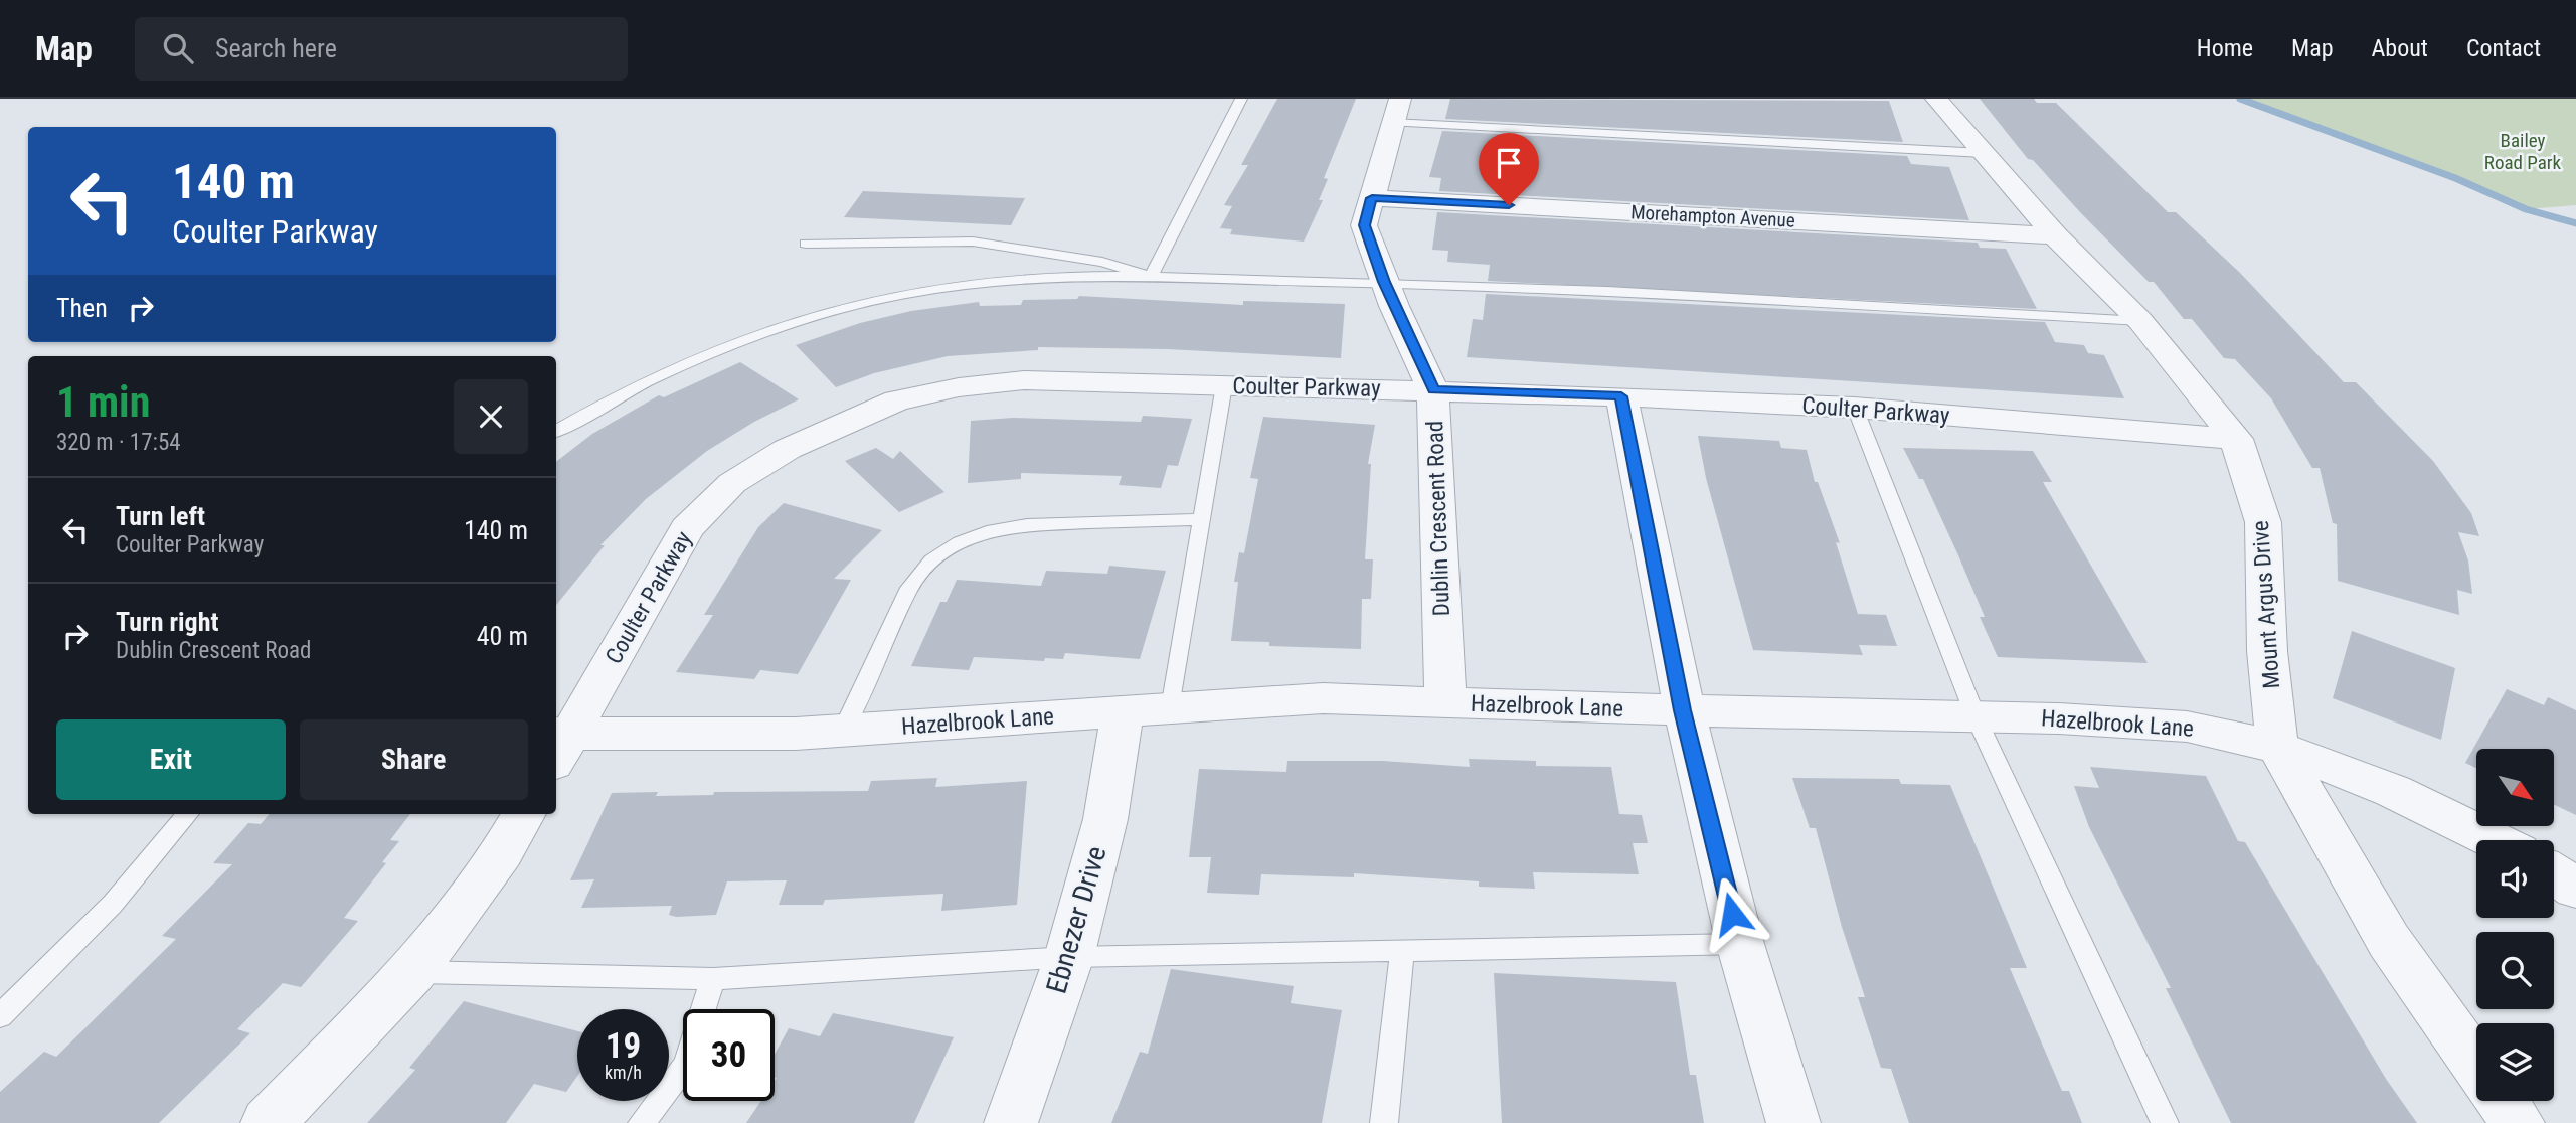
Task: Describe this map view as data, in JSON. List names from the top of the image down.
{
  "streets": {
    "street": [
      "Morehampton Avenue",
      "Coulter Parkway",
      "Dublin Crescent Road",
      "Mount Argus Drive",
      "Hazelbrook Lane",
      "Ebnezer Drive"
    ]
  },
  "crossings": [
    ["Morehampton Avenue", "Dublin Crescent Road"],
    ["Morehampton Avenue", "Mount Argus Drive"],
    ["Coulter Parkway", "Dublin Crescent Road"],
    ["Coulter Parkway", "Mount Argus Drive"],
    ["Coulter Parkway", "Hazelbrook Lane"],
    ["Dublin Crescent Road", "Hazelbrook Lane"],
    ["Mount Argus Drive", "Hazelbrook Lane"],
    ["Hazelbrook Lane", "Ebnezer Drive"]
  ],
  "parks": ["Bailey Road Park"],
  "north": "bottom right",
  "page": {
    "header": "Map",
    "search": "Search here",
    "nav": [
      "Home",
      "Map",
      "About",
      "Contact"
    ],
    "turn": ["140 m", "Coulter Parkway"],
    "then": "Then",
    "heading": ["1 min", "320 m · 17:54"],
    "list": [
      {
        "name": "Turn left",
        "note": "Coulter Parkway",
        "value": "140 m"
      },
      {
        "name": "Turn right",
        "note": "Dublin Crescent Road",
        "value": "40 m"
      }
    ],
    "buttons": ["Exit", "Share"],
    "speed": "19 km/h",
    "limit": "30"
  }
}
